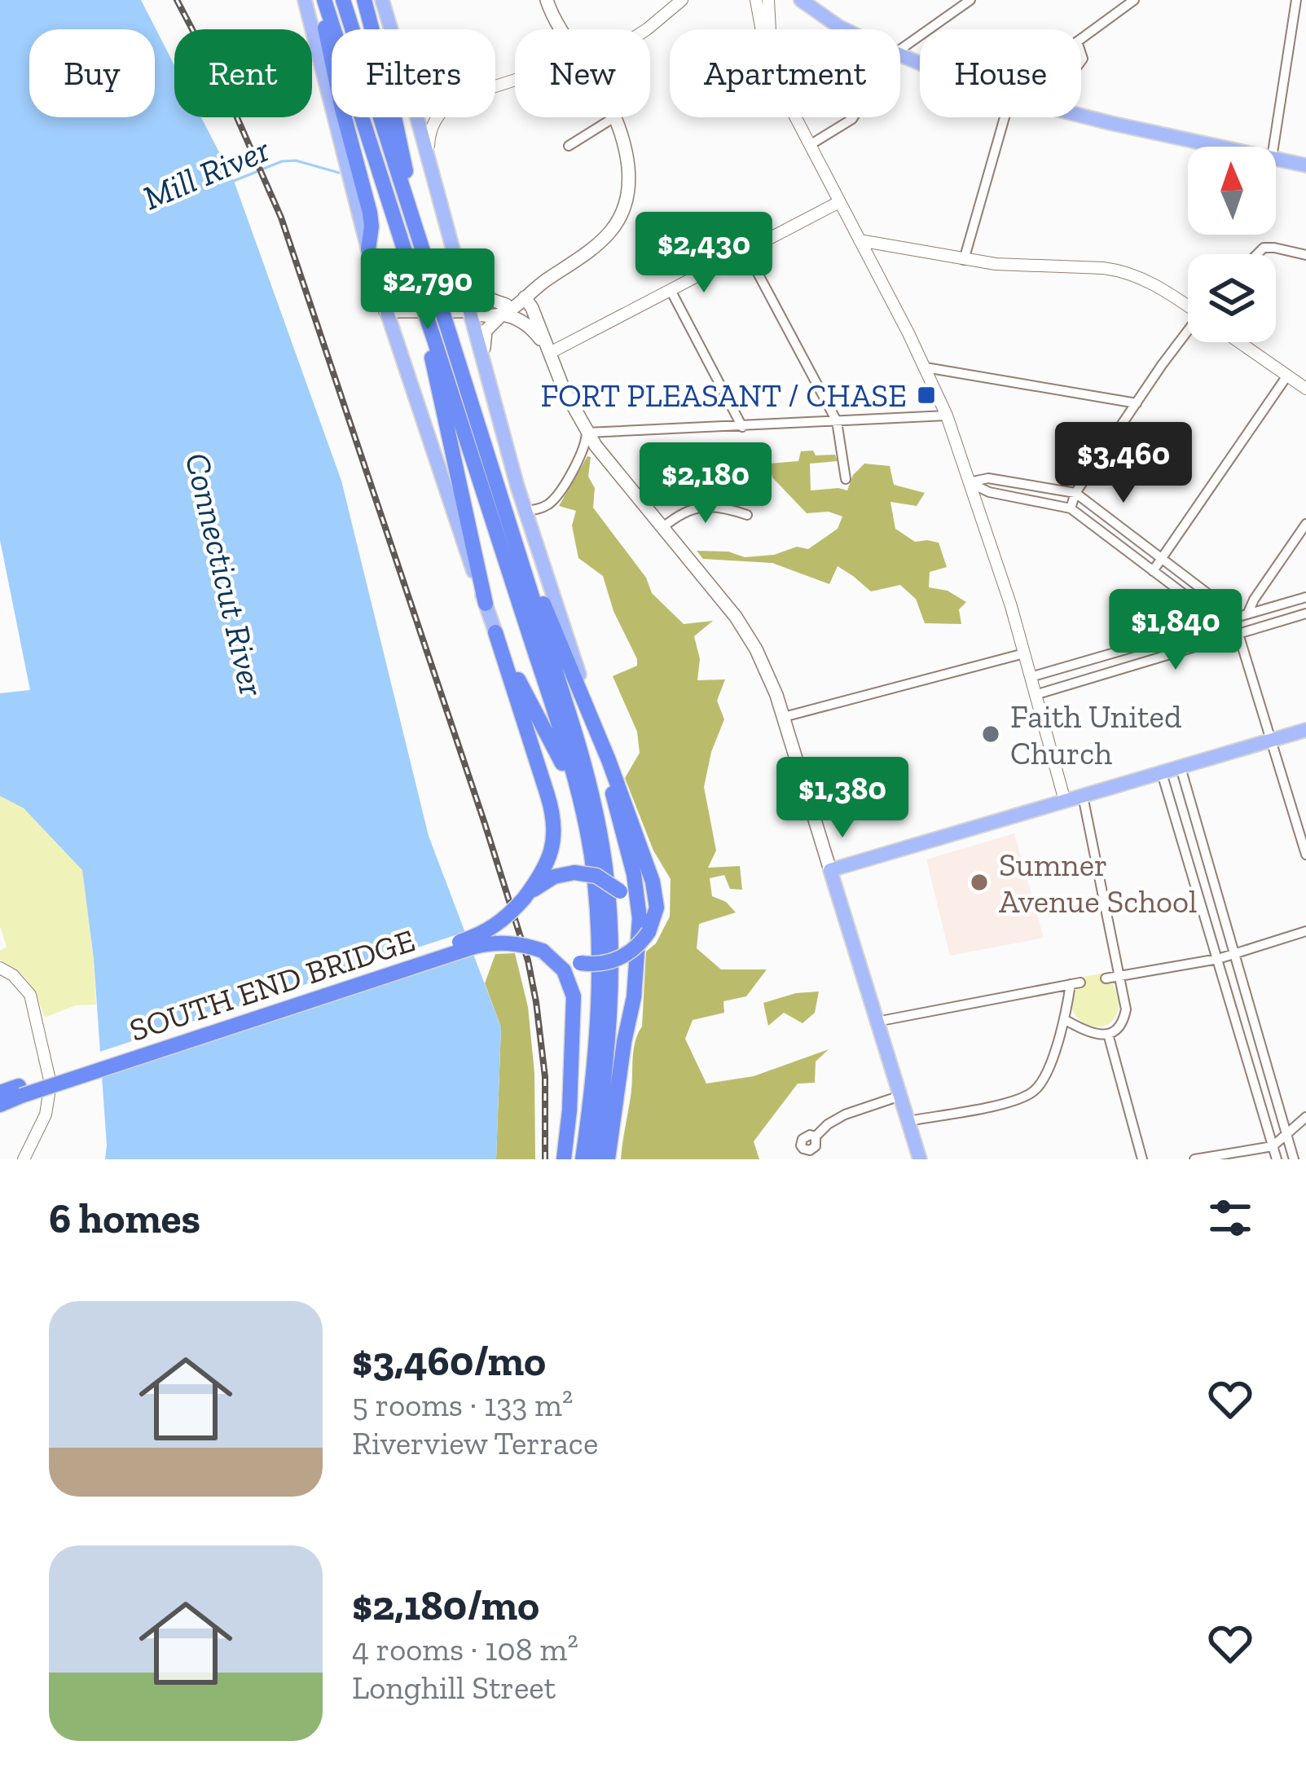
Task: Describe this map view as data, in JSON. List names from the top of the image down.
{
  "streets": {
    "highway": ["SOUTH END BRIDGE"]
  },
  "water": ["Mill River", "Connecticut River"],
  "places": {
    "transit": ["FORT PLEASANT / CHASE"],
    "other": ["Faith United Church", "Sumner Avenue School"]
  },
  "north": "top",
  "page": {
    "chip": [
      "Buy",
      "Rent",
      "Filters",
      "New",
      "Apartment",
      "House"
    ],
    "price": [
      "$2,430",
      "$2,790",
      "$3,460",
      "$2,180",
      "$1,840",
      "$1,380"
    ],
    "heading": "6 homes",
    "list": [
      {
        "name": "$3,460/mo",
        "note": "5 rooms · 133 m² · Riverview Terrace"
      },
      {
        "name": "$2,180/mo",
        "note": "4 rooms · 108 m² · Longhill Street"
      }
    ]
  }
}
